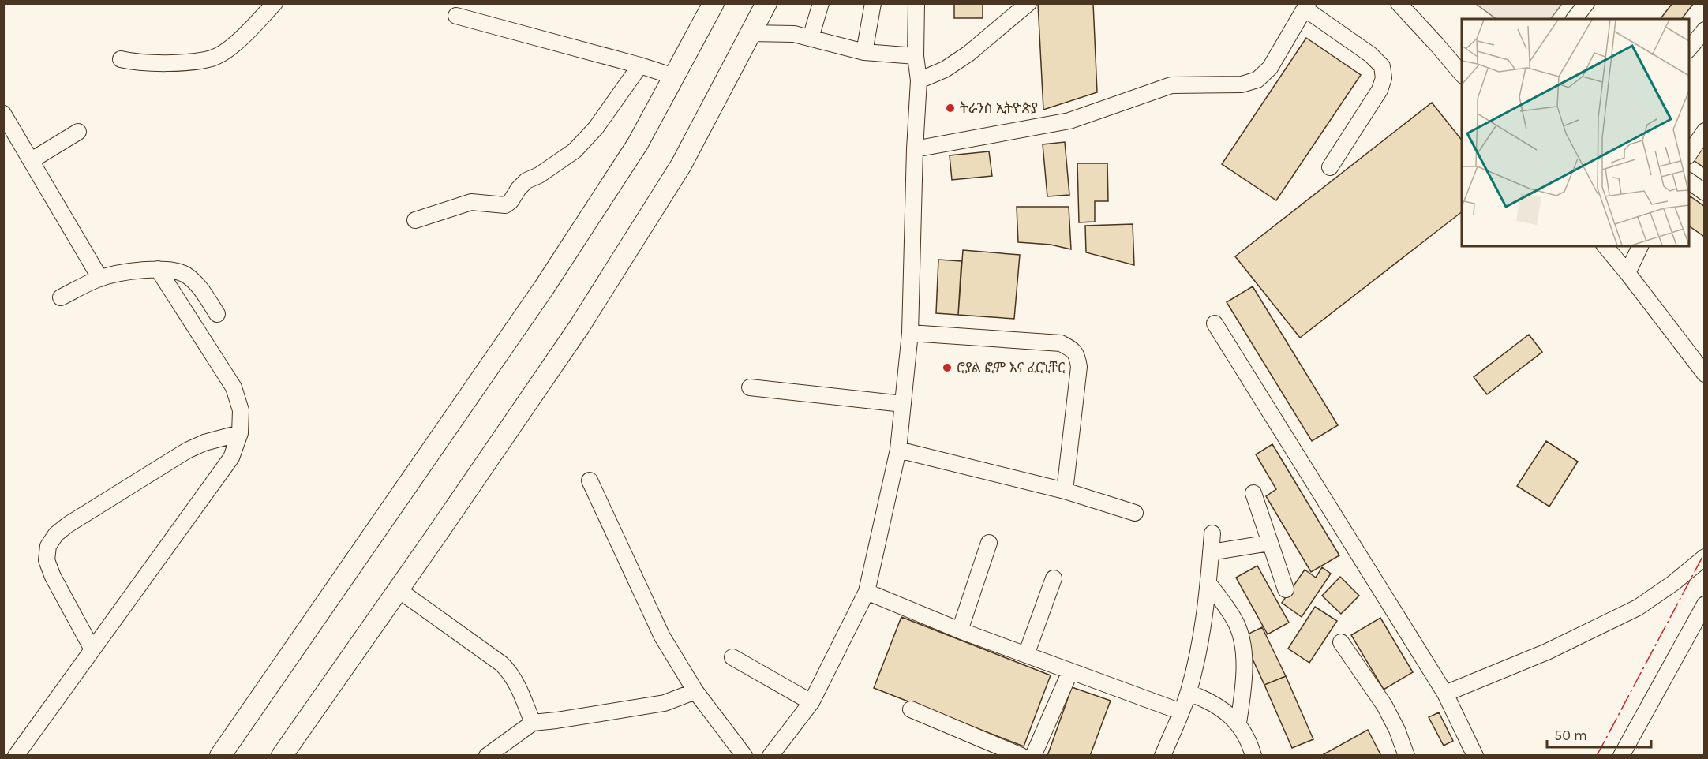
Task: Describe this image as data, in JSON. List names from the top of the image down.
{
  "places": ["ትራንስ ኢትዮጵያ", "ሮያል ፎም እና ፈርኒቸር"],
  "scale_bar": "50 m"
}
